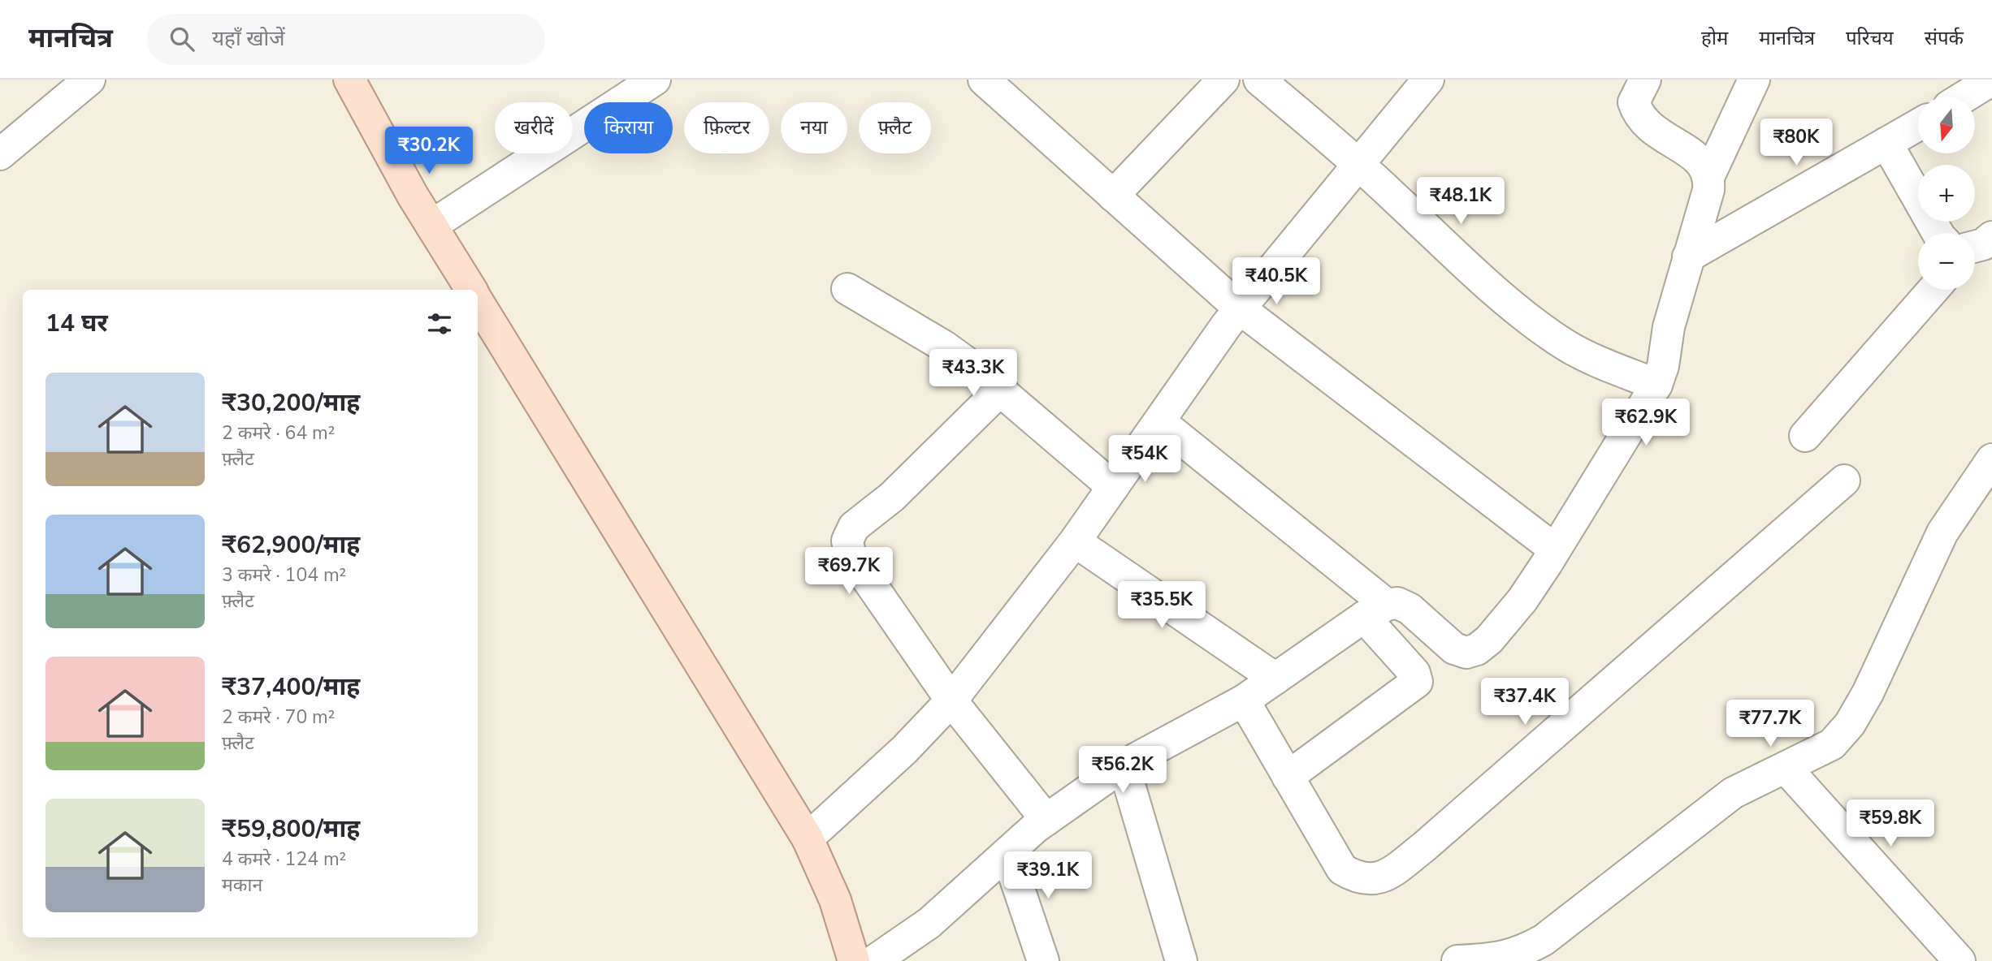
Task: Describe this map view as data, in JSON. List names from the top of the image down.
{
  "north": "bottom",
  "page": {
    "header": "मानचित्र",
    "search": "यहाँ खोजें",
    "nav": [
      "होम",
      "मानचित्र",
      "परिचय",
      "संपर्क"
    ],
    "map_buttons": ["+", "−"],
    "chip": [
      "खरीदें",
      "किराया",
      "फ़िल्टर",
      "नया",
      "फ़्लैट"
    ],
    "price": [
      "₹80K",
      "₹30.2K",
      "₹48.1K",
      "₹40.5K",
      "₹43.3K",
      "₹62.9K",
      "₹54K",
      "₹69.7K",
      "₹35.5K",
      "₹37.4K",
      "₹77.7K",
      "₹56.2K",
      "₹59.8K",
      "₹39.1K"
    ],
    "heading": "14 घर",
    "list": [
      {
        "name": "₹30,200/माह",
        "note": "2 कमरे · 64 m² · फ़्लैट"
      },
      {
        "name": "₹62,900/माह",
        "note": "3 कमरे · 104 m² · फ़्लैट"
      },
      {
        "name": "₹37,400/माह",
        "note": "2 कमरे · 70 m² · फ़्लैट"
      },
      {
        "name": "₹59,800/माह",
        "note": "4 कमरे · 124 m² · मकान"
      }
    ]
  }
}
